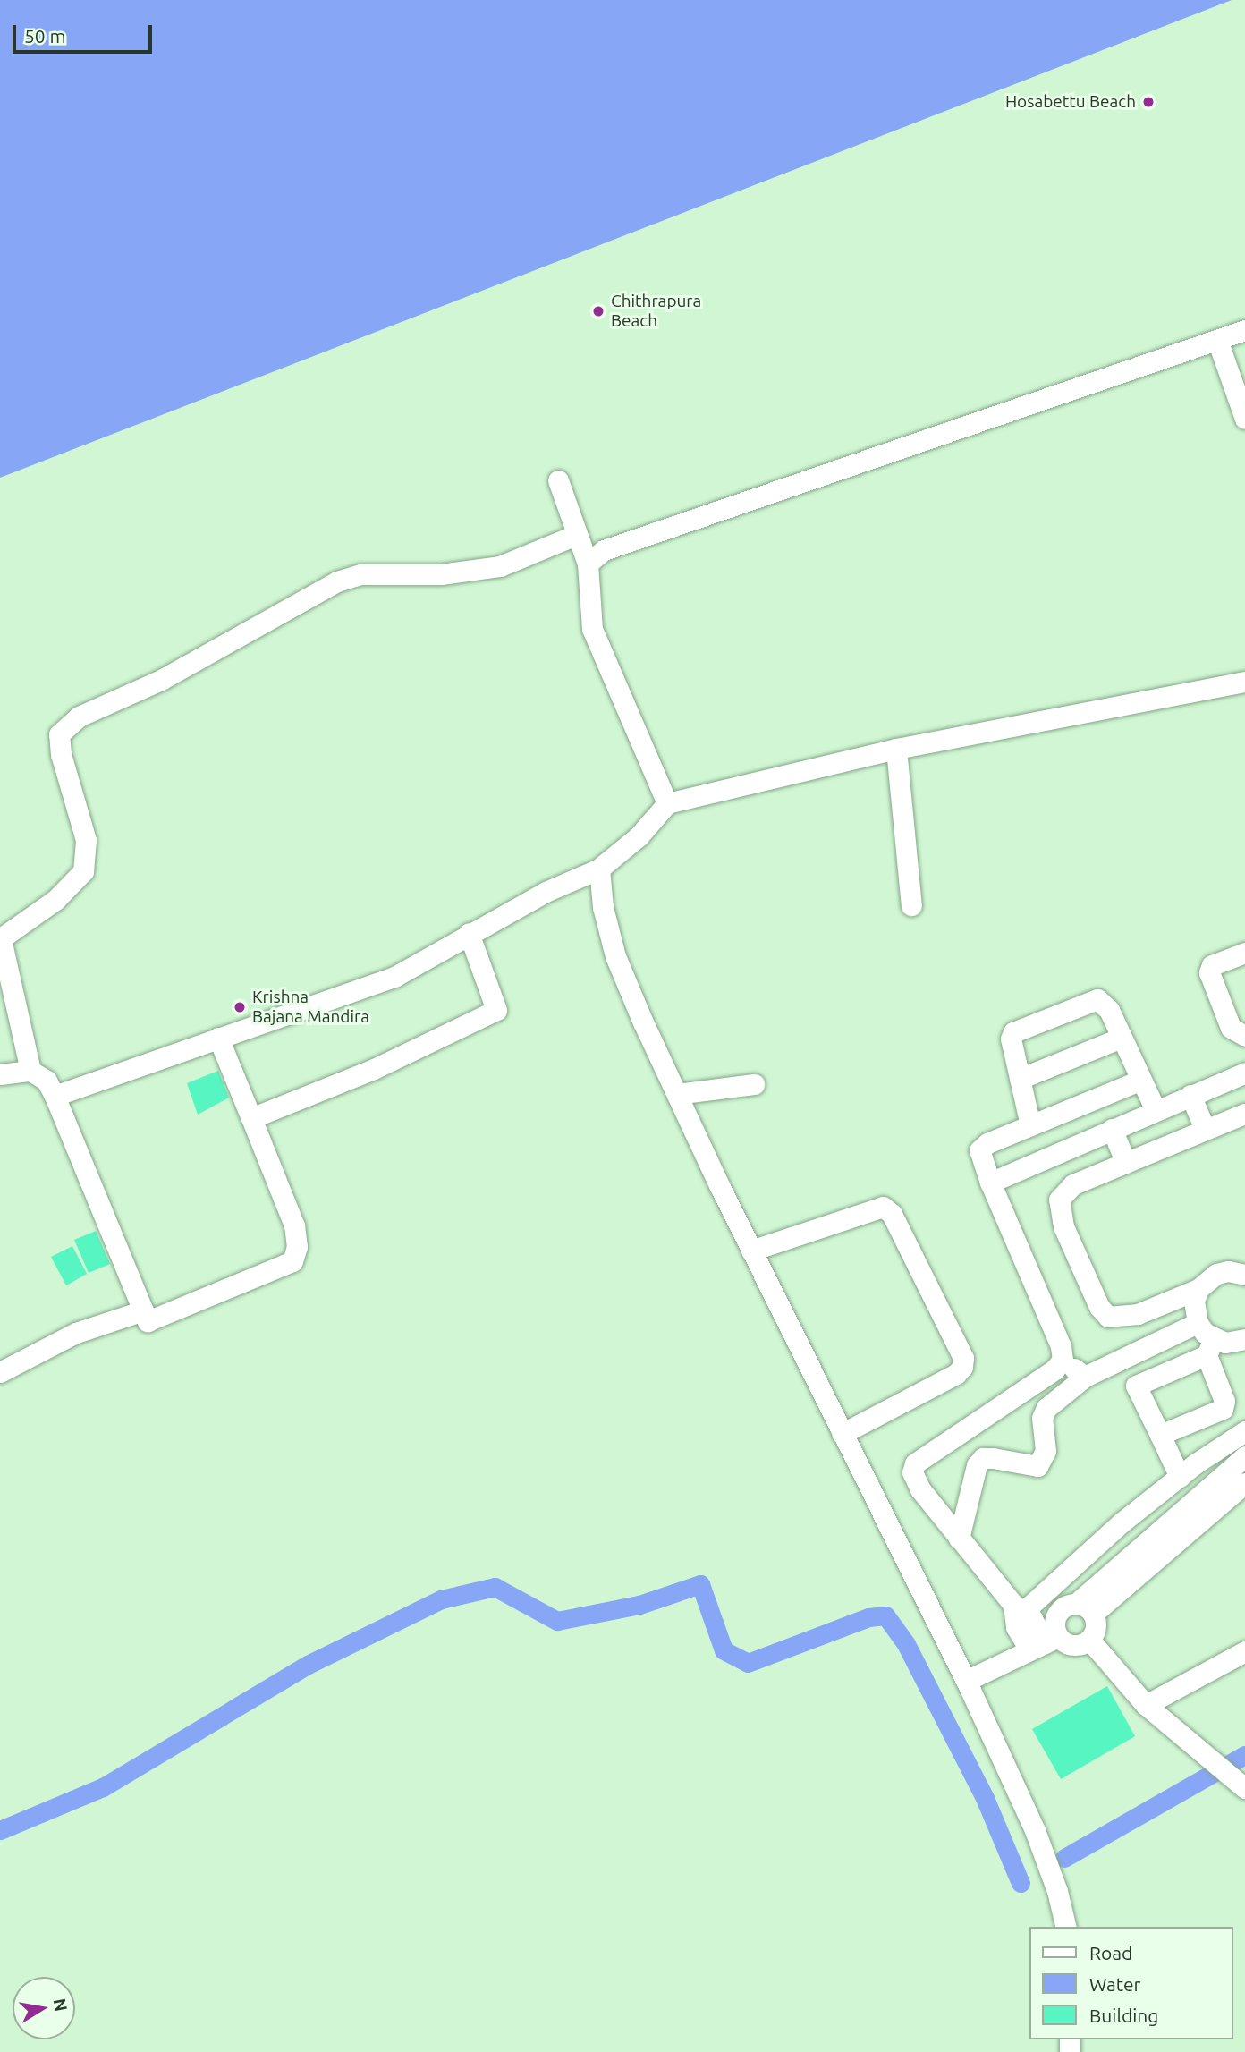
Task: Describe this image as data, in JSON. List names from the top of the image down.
{
  "places": ["Hosabettu Beach", "Chithrapura Beach", "Krishna Bajana Mandira"],
  "legend": ["Road", "Water", "Building"],
  "scale_bar": "50 m",
  "north": "right"
}
